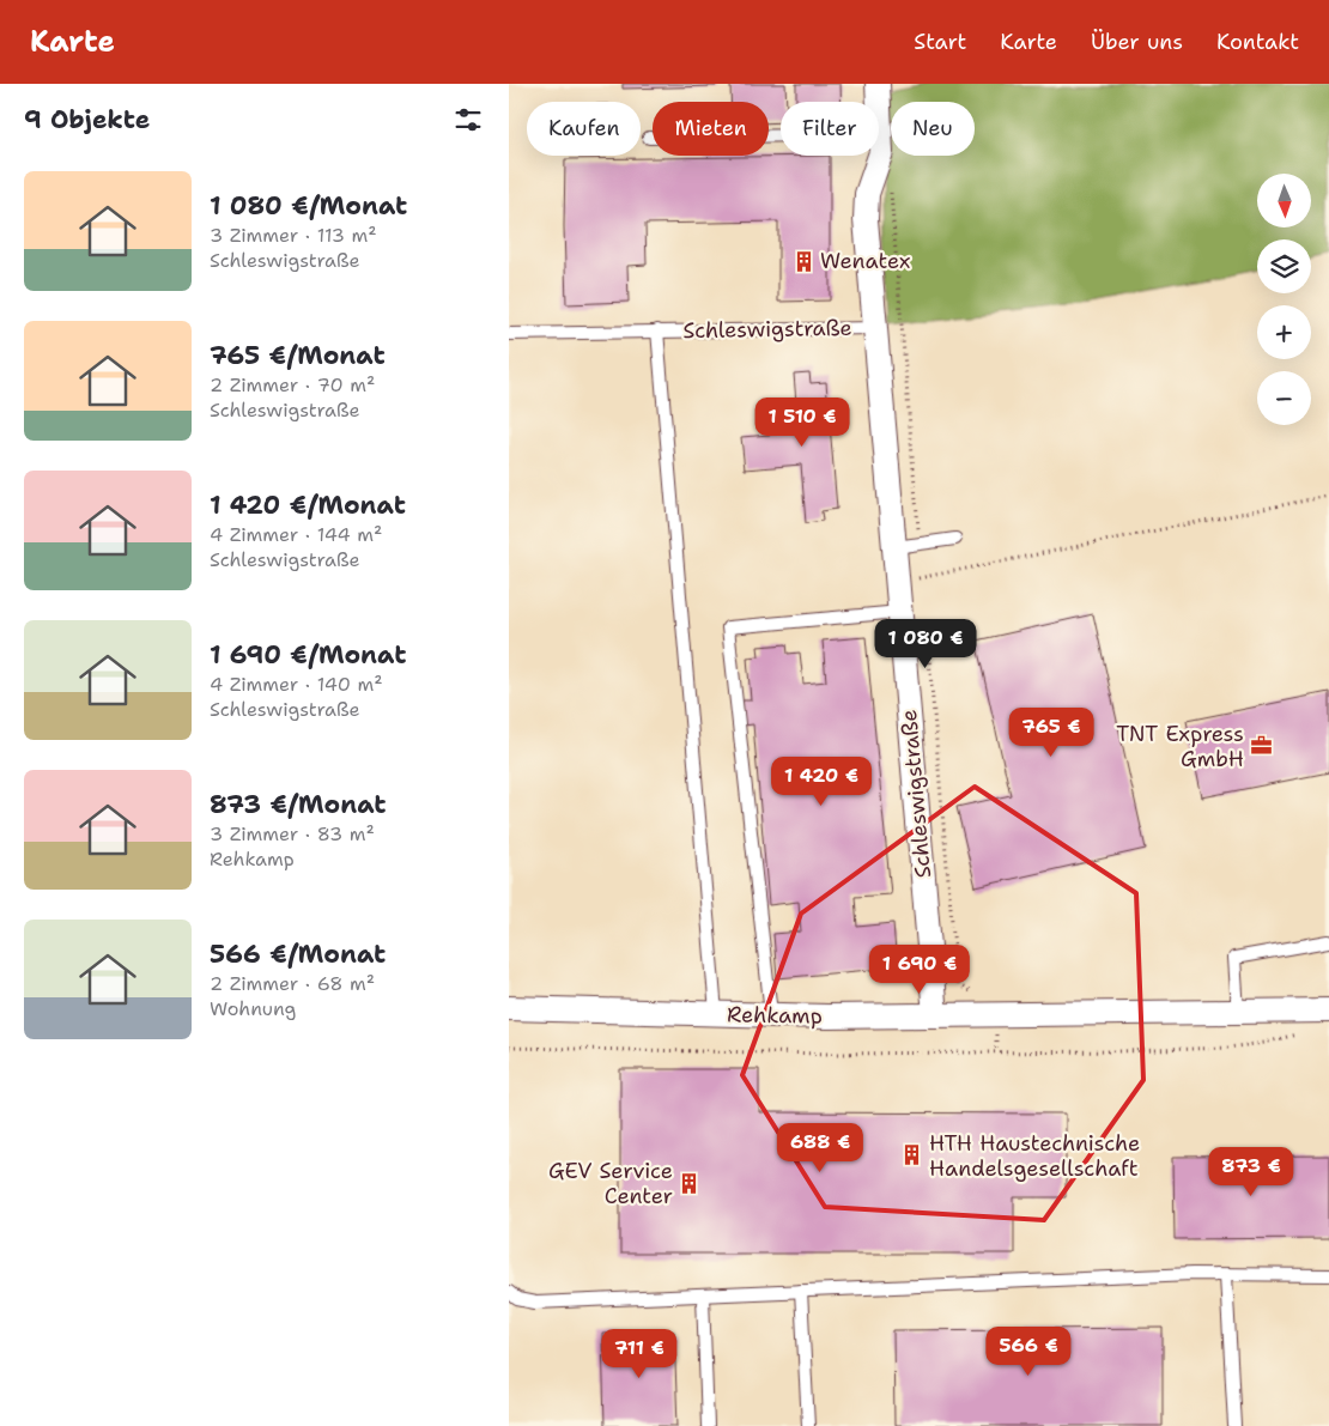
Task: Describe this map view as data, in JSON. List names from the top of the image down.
{
  "streets": {
    "street": ["Schleswigstraße", "Rehkamp"]
  },
  "crossings": [
    ["Schleswigstraße", "Rehkamp"]
  ],
  "places": {
    "building": ["Wenatex", "HTH Haustechnische Handelsgesellschaft", "GEV Service Center"],
    "office": ["TNT Express GmbH"]
  },
  "north": "bottom",
  "page": {
    "header": "Karte",
    "nav": [
      "Start",
      "Karte",
      "Über uns",
      "Kontakt"
    ],
    "heading": "9 Objekte",
    "chip": [
      "Kaufen",
      "Mieten",
      "Filter",
      "Neu"
    ],
    "list": [
      {
        "name": "1 080 €/Monat",
        "note": "3 Zimmer · 113 m² · Schleswigstraße"
      },
      {
        "name": "765 €/Monat",
        "note": "2 Zimmer · 70 m² · Schleswigstraße"
      },
      {
        "name": "1 420 €/Monat",
        "note": "4 Zimmer · 144 m² · Schleswigstraße"
      },
      {
        "name": "1 690 €/Monat",
        "note": "4 Zimmer · 140 m² · Schleswigstraße"
      },
      {
        "name": "873 €/Monat",
        "note": "3 Zimmer · 83 m² · Rehkamp"
      },
      {
        "name": "566 €/Monat",
        "note": "2 Zimmer · 68 m² · Wohnung"
      }
    ],
    "map_buttons": ["+", "−"],
    "price": [
      "1 510 €",
      "1 080 €",
      "765 €",
      "1 420 €",
      "1 690 €",
      "688 €",
      "873 €",
      "566 €",
      "711 €"
    ]
  }
}
